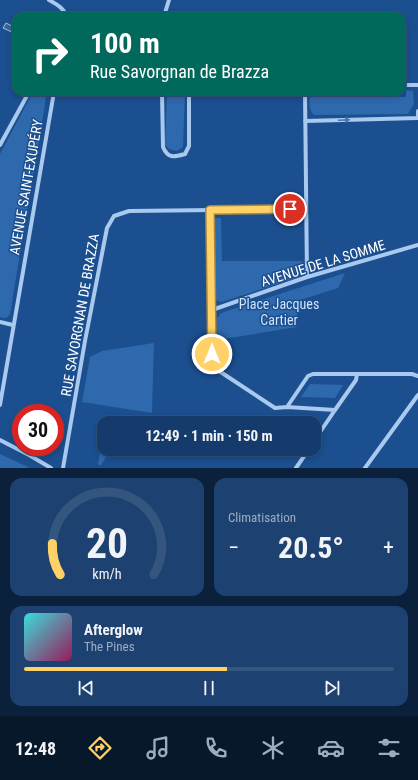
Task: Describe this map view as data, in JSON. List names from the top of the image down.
{
  "streets": {
    "street": ["AVENUE SAINT-EXUPÉRY", "AVENUE DE LA SOMME", "RUE SAVORGNAN DE BRAZZA"]
  },
  "parks": ["Place Jacques Cartier"],
  "page": {
    "turn": ["100 m", "Rue Savorgnan de Brazza"],
    "limit": "30",
    "trip": "12:49 · 1 min · 150 m",
    "tile": "Climatisation",
    "heat": ["−", "20.5°", "+"],
    "song": ["Afterglow", "The Pines"],
    "tabs": "12:48",
    "gauge": ["20", "km/h"]
  }
}
